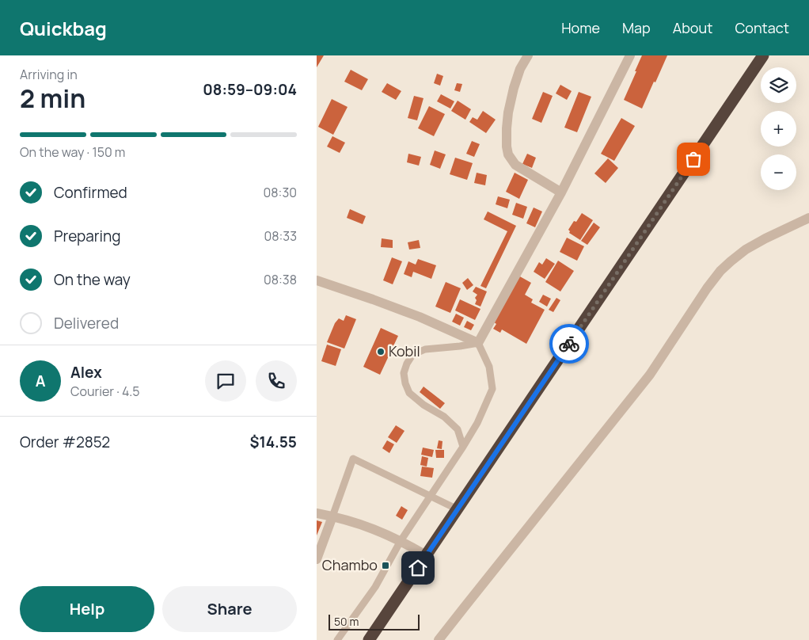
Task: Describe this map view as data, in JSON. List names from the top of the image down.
{
  "places": {
    "other": ["Kobil"],
    "transit": ["Chambo"]
  },
  "scale_bar": "50 m",
  "page": {
    "header": "Quickbag",
    "nav": [
      "Home",
      "Map",
      "About",
      "Contact"
    ],
    "heading": ["2 min", "Arriving in", "08:59–09:04"],
    "panel": [
      "Alex",
      "Courier · 4.5",
      "Order #2852",
      "$14.55"
    ],
    "map_buttons": ["+", "−"],
    "bar": "On the way · 150 m",
    "list": [
      ["Confirmed", "08:30"],
      ["Preparing", "08:33"],
      ["On the way", "08:38"],
      "Delivered"
    ],
    "round": "A",
    "buttons": ["Help", "Share"],
    "scale": "50 m"
  }
}
